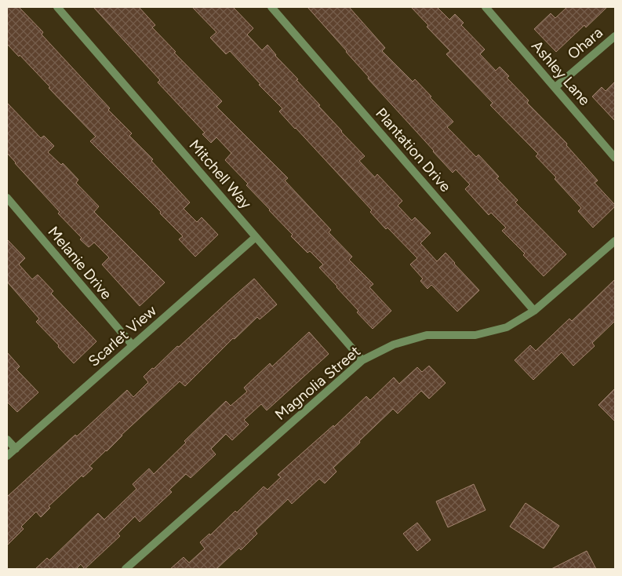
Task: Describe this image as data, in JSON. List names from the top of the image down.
{
  "streets": {
    "street": [
      "Ohara",
      "Ashley Lane",
      "Plantation Drive",
      "Mitchell Way",
      "Melanie Drive",
      "Scarlet View",
      "Magnolia Street"
    ]
  },
  "crossings": [
    ["Ohara", "Ashley Lane"],
    ["Plantation Drive", "Magnolia Street"],
    ["Mitchell Way", "Scarlet View"],
    ["Mitchell Way", "Magnolia Street"],
    ["Melanie Drive", "Scarlet View"]
  ]
}
